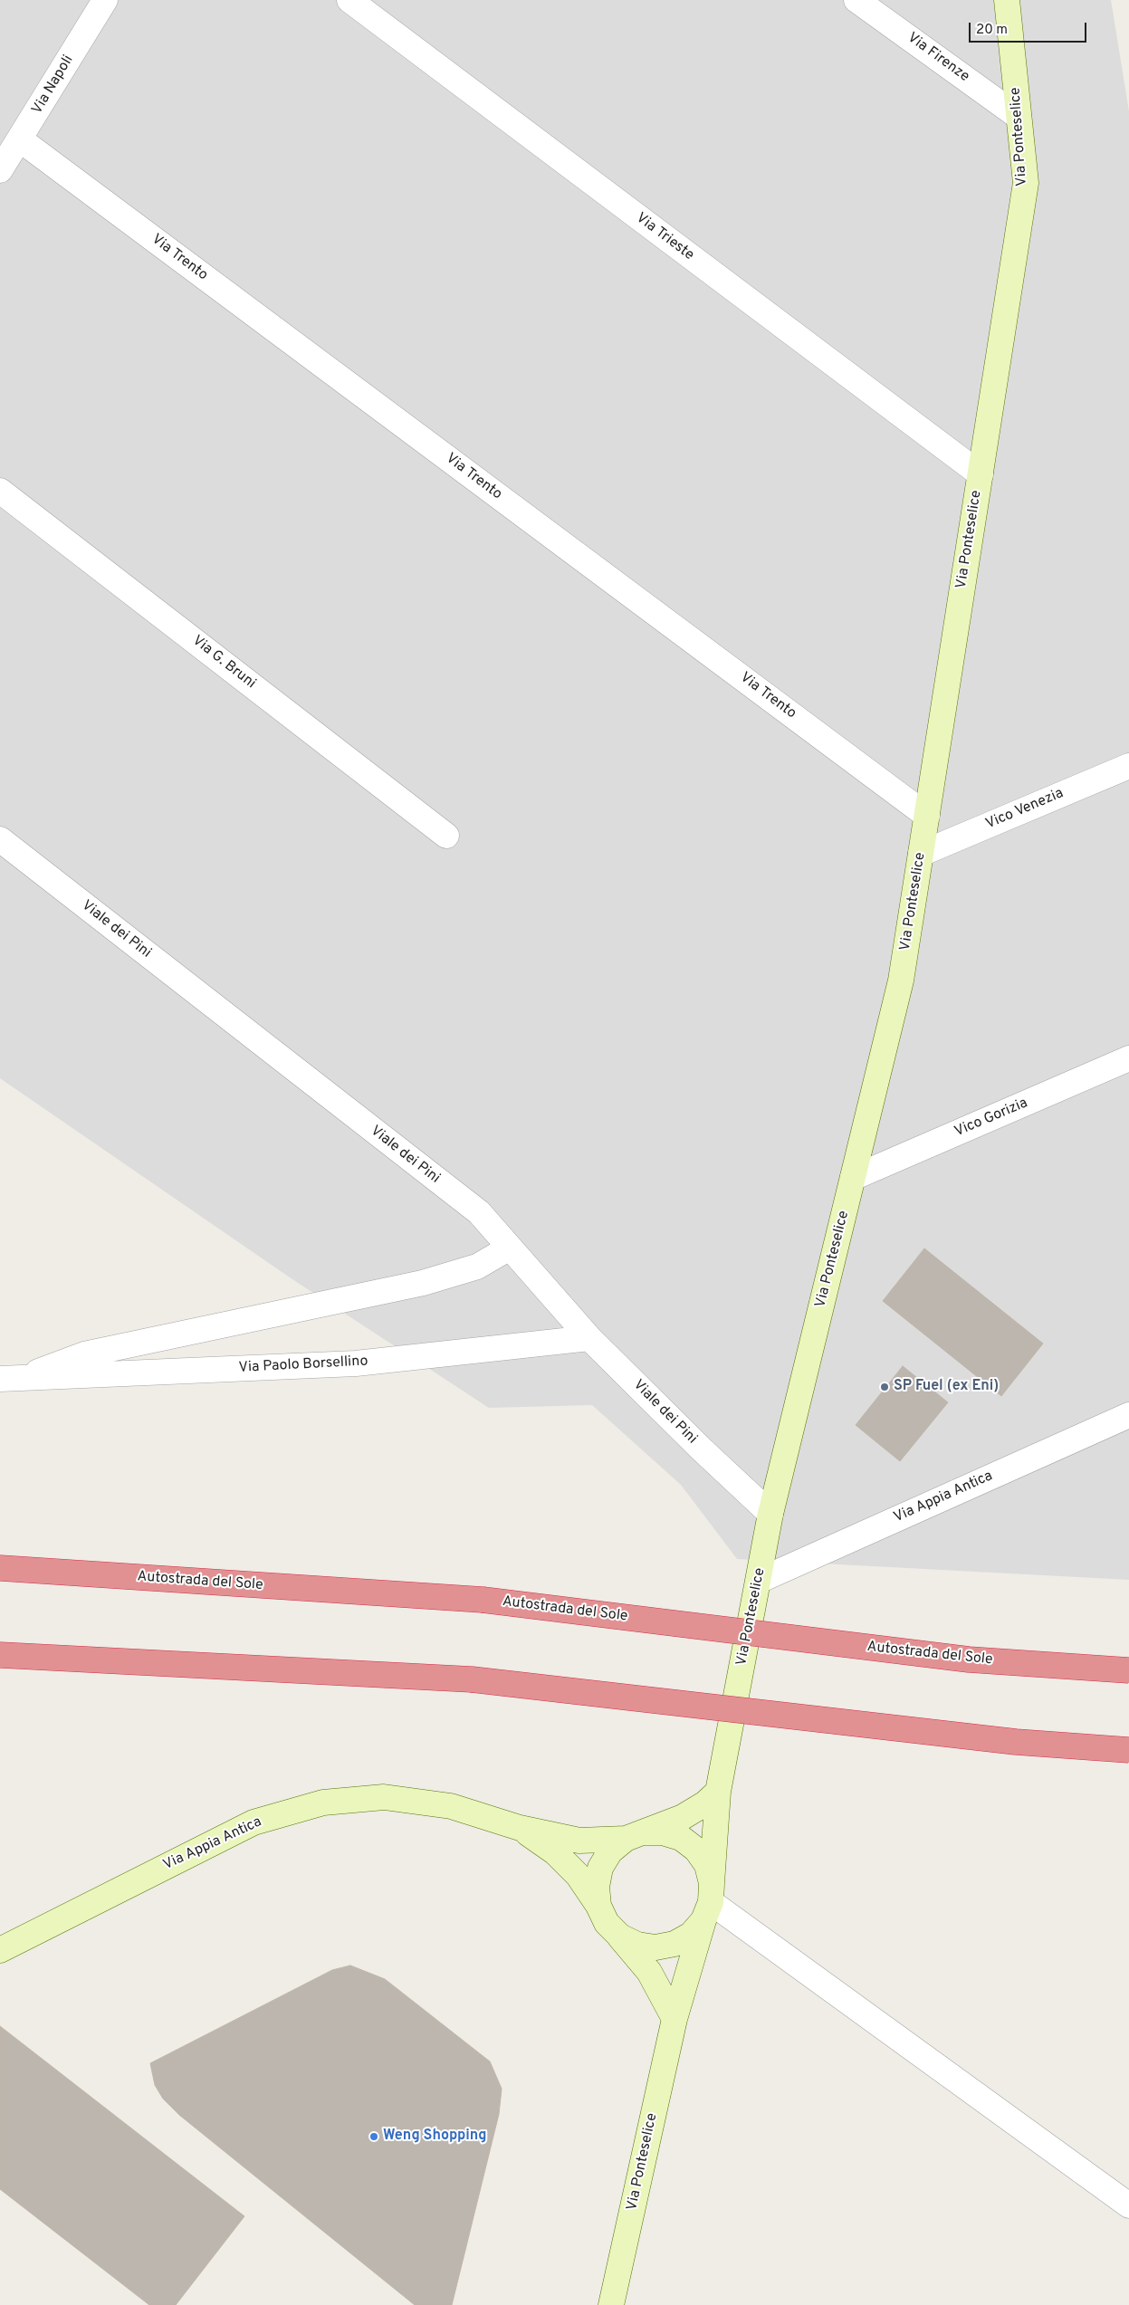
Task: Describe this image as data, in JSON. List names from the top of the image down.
{
  "streets": {
    "highway": ["Autostrada del Sole"],
    "street": [
      "Via Firenze",
      "Via Napoli",
      "Via Ponteselice",
      "Via Trieste",
      "Via Trento",
      "Via G. Bruni",
      "Vico Venezia",
      "Viale dei Pini",
      "Vico Gorizia",
      "Via Paolo Borsellino",
      "Via Appia Antica"
    ]
  },
  "crossings": [
    ["Via Firenze", "Via Ponteselice"],
    ["Via Napoli", "Via Trento"],
    ["Via Ponteselice", "Via Trieste"],
    ["Via Ponteselice", "Via Trento"],
    ["Via Ponteselice", "Vico Venezia"],
    ["Via Ponteselice", "Viale dei Pini"],
    ["Via Ponteselice", "Vico Gorizia"],
    ["Via Ponteselice", "Via Appia Antica"],
    ["Viale dei Pini", "Via Paolo Borsellino"]
  ],
  "places": ["SP Fuel (ex Eni)", "Weng Shopping"],
  "scale_bar": "20 m"
}
